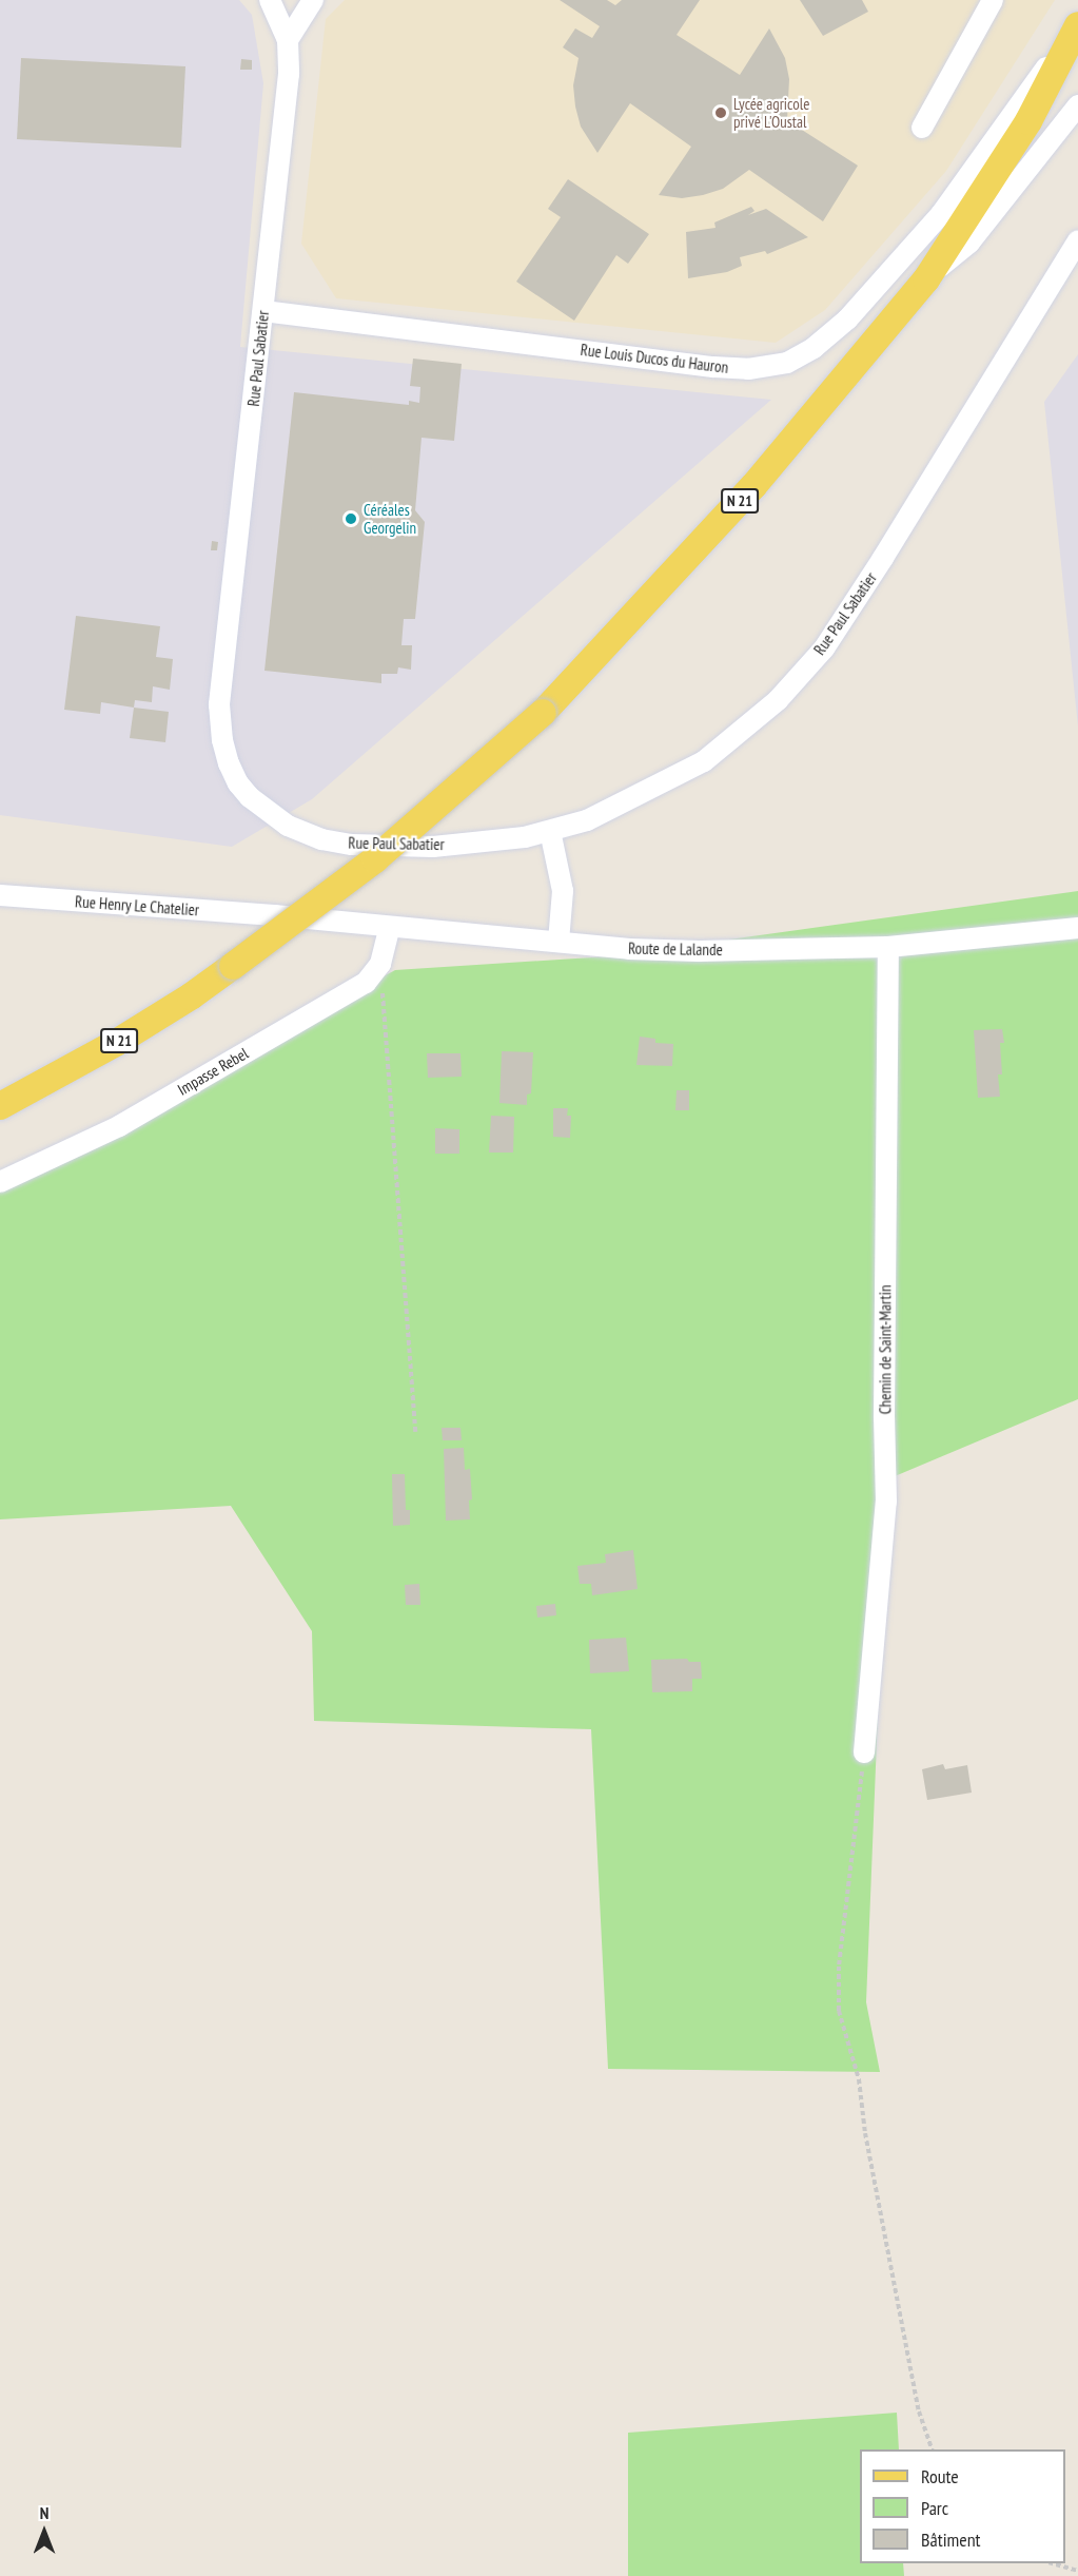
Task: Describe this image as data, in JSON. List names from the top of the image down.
{
  "streets": {
    "main road": ["N 21"],
    "street": [
      "Rue Paul Sabatier",
      "Rue Louis Ducos du Hauron",
      "Rue Henry Le Chatelier",
      "Route de Lalande",
      "Impasse Rebel",
      "Chemin de Saint-Martin"
    ]
  },
  "crossings": [
    ["Rue Paul Sabatier", "Rue Louis Ducos du Hauron"],
    ["Rue Louis Ducos du Hauron", "N 21"],
    ["Rue Henry Le Chatelier", "Route de Lalande"],
    ["Route de Lalande", "Impasse Rebel"],
    ["Route de Lalande", "Chemin de Saint-Martin"]
  ],
  "places": ["Lycée agricole privé L'Oustal", "Céréales Georgelin"],
  "legend": ["Route", "Parc", "Bâtiment"],
  "north": "top"
}
